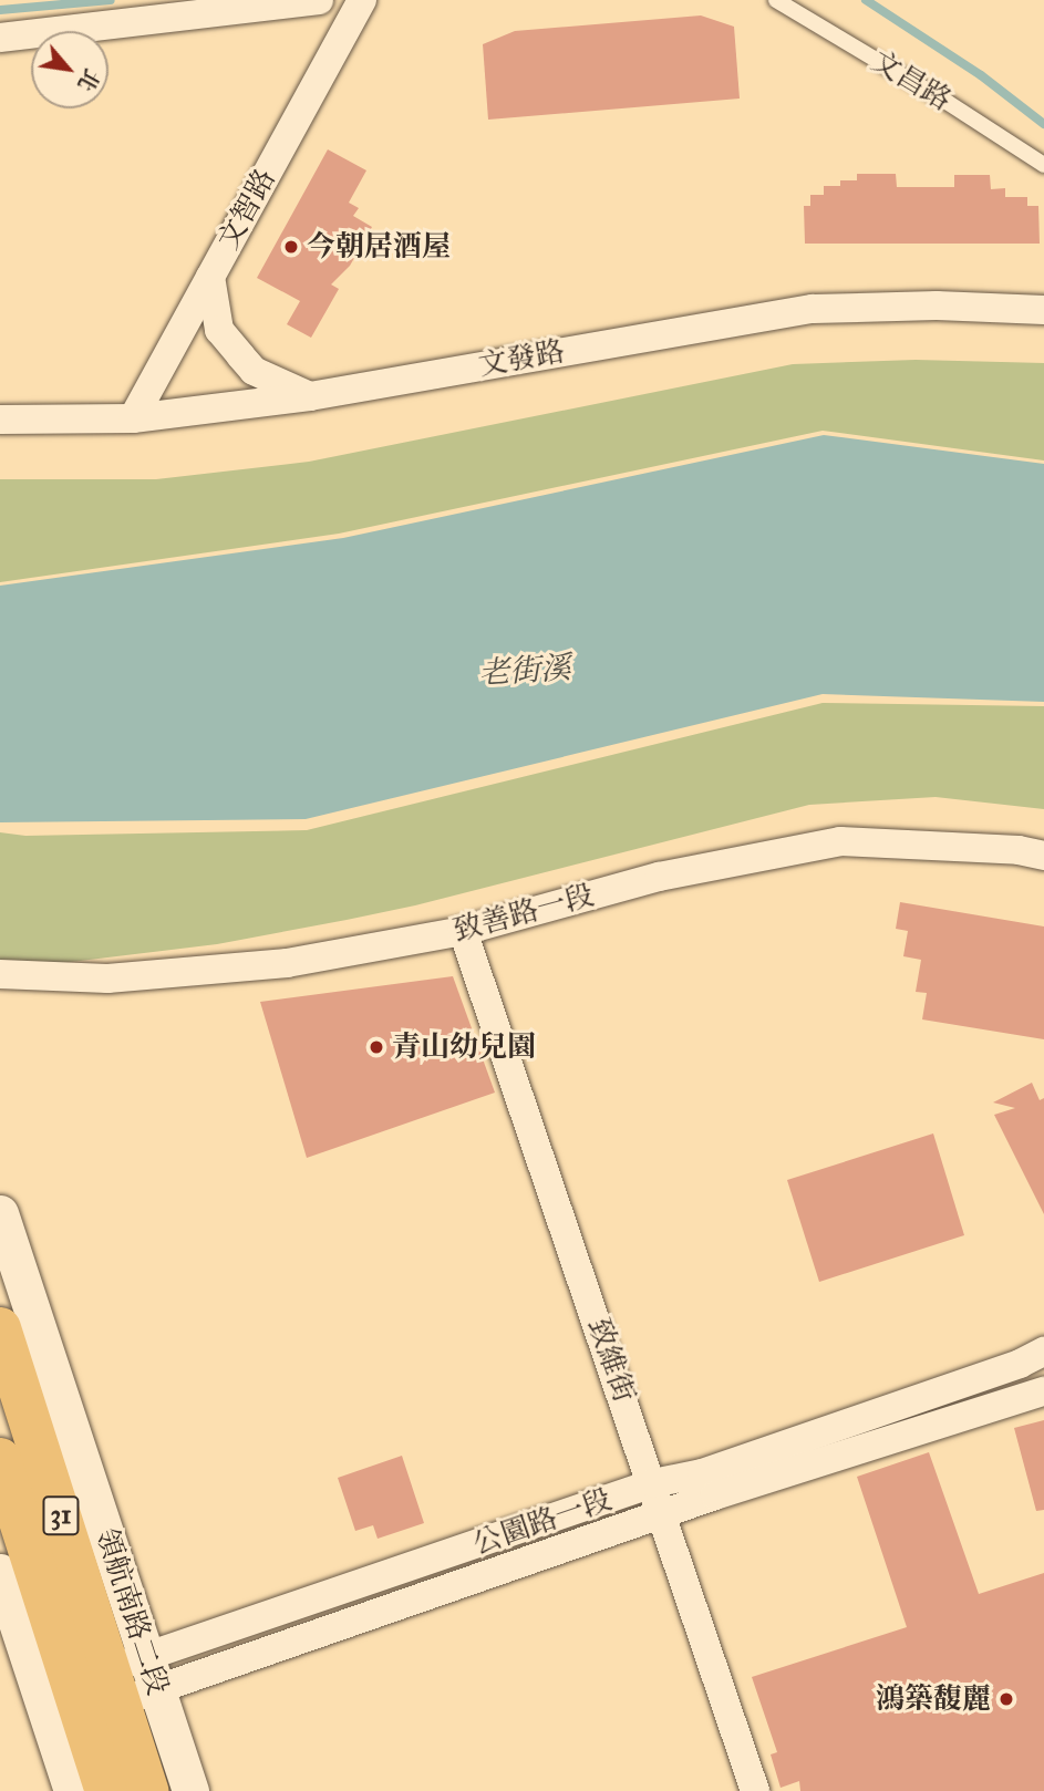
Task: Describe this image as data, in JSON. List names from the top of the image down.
{
  "streets": {
    "main road": ["31", "領航南路二段"],
    "street": [
      "文智路",
      "文發路",
      "致善路一段",
      "致維街",
      "公園路一段"
    ],
    "lane": ["文昌路"]
  },
  "crossings": [
    ["文智路", "文發路"],
    ["致善路一段", "致維街"],
    ["致維街", "公園路一段"],
    ["公園路一段", "領航南路二段"]
  ],
  "water": ["老街溪"],
  "places": ["今朝居酒屋", "青山幼兒園", "鴻築馥麗"],
  "north": "bottom right"
}
